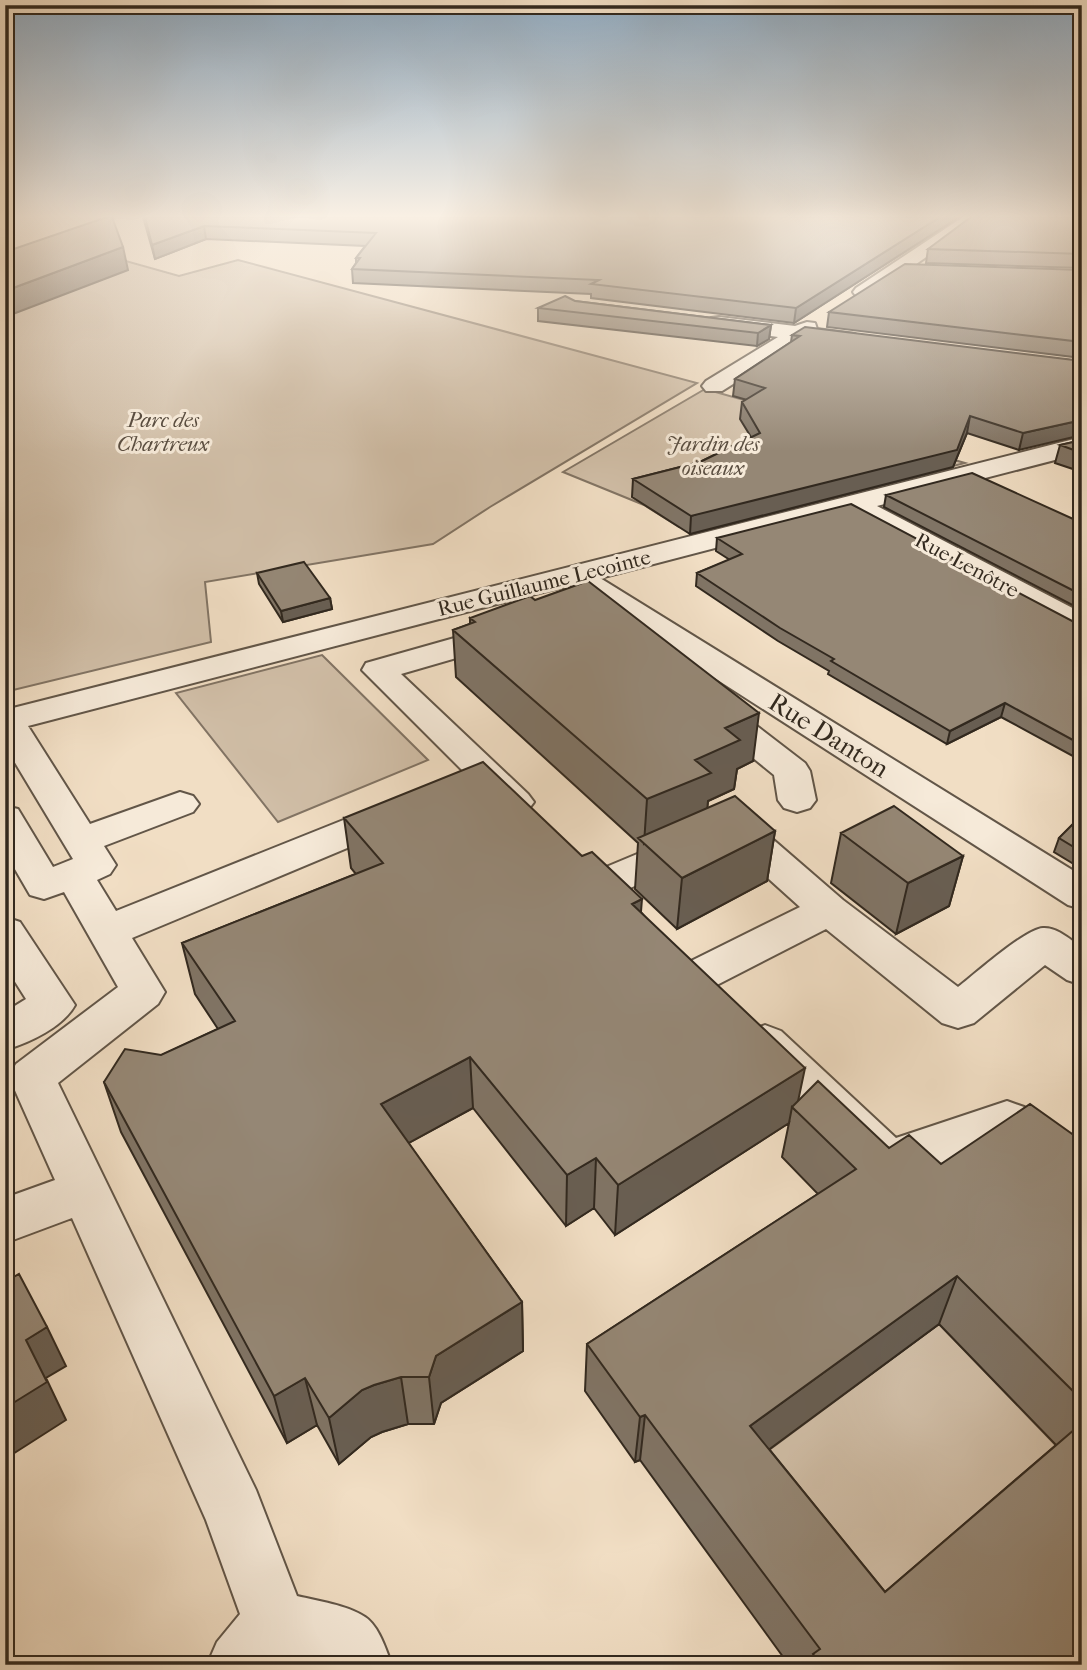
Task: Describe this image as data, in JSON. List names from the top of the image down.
{
  "streets": {
    "street": ["Rue Lenôtre", "Rue Guillaume Lecointe", "Rue Danton"]
  },
  "crossings": [
    ["Rue Lenôtre", "Rue Guillaume Lecointe"],
    ["Rue Guillaume Lecointe", "Rue Danton"]
  ],
  "parks": ["Parc des Chartreux", "Jardin des oiseaux"]
}
